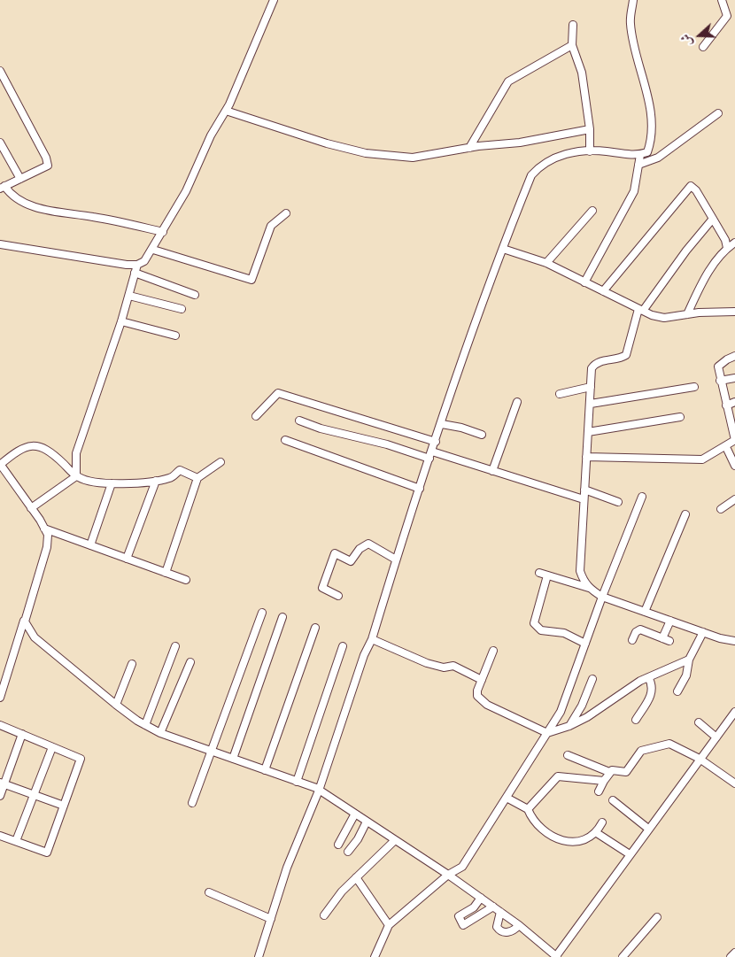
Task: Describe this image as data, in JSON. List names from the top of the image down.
{
  "north": "left"
}
